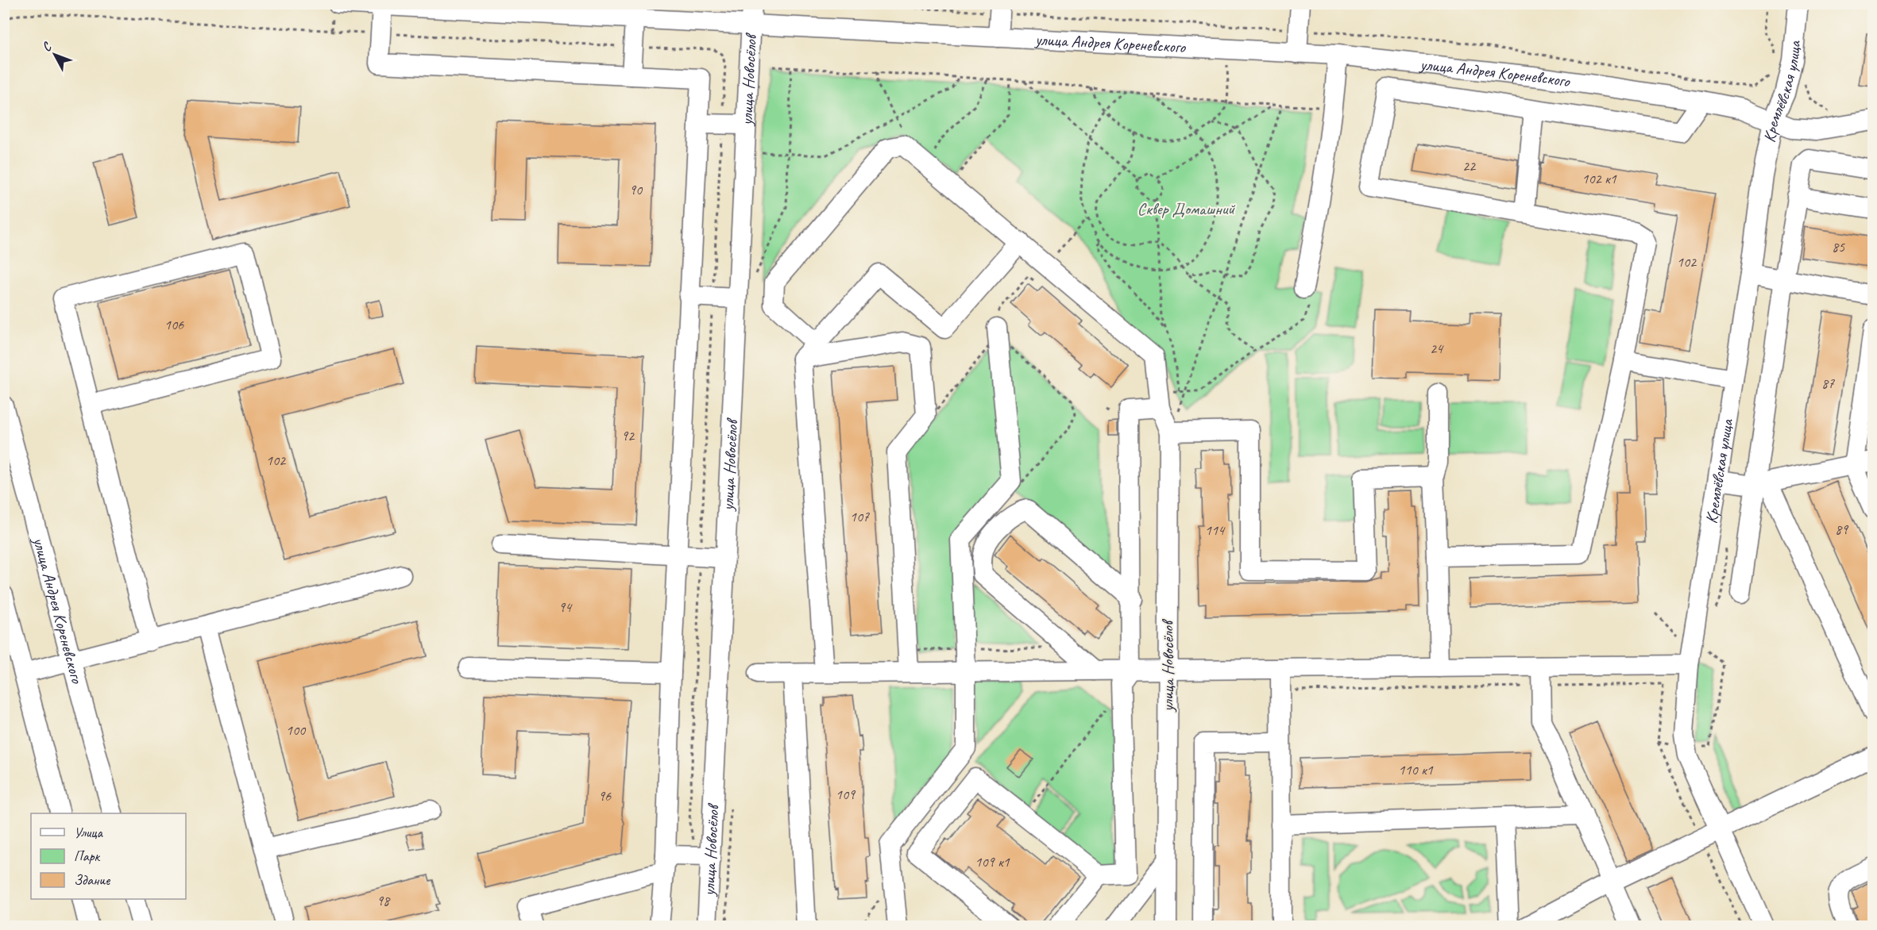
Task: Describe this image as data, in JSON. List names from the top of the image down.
{
  "streets": {
    "street": ["улица Андрея Кореневского", "улица Новосёлов", "Кремлёвская улица"]
  },
  "crossings": [
    ["улица Андрея Кореневского", "улица Новосёлов"],
    ["улица Андрея Кореневского", "Кремлёвская улица"]
  ],
  "parks": ["Сквер Домашний"],
  "house_numbers": [
    "22",
    "102 к1",
    "90",
    "85",
    "102",
    "106",
    "24",
    "87",
    "92",
    "102",
    "107",
    "89",
    "114",
    "94",
    "100",
    "110 к1",
    "109",
    "96",
    "109 к1",
    "98"
  ],
  "legend": ["Улица", "Парк", "Здание"],
  "north": "top left"
}
